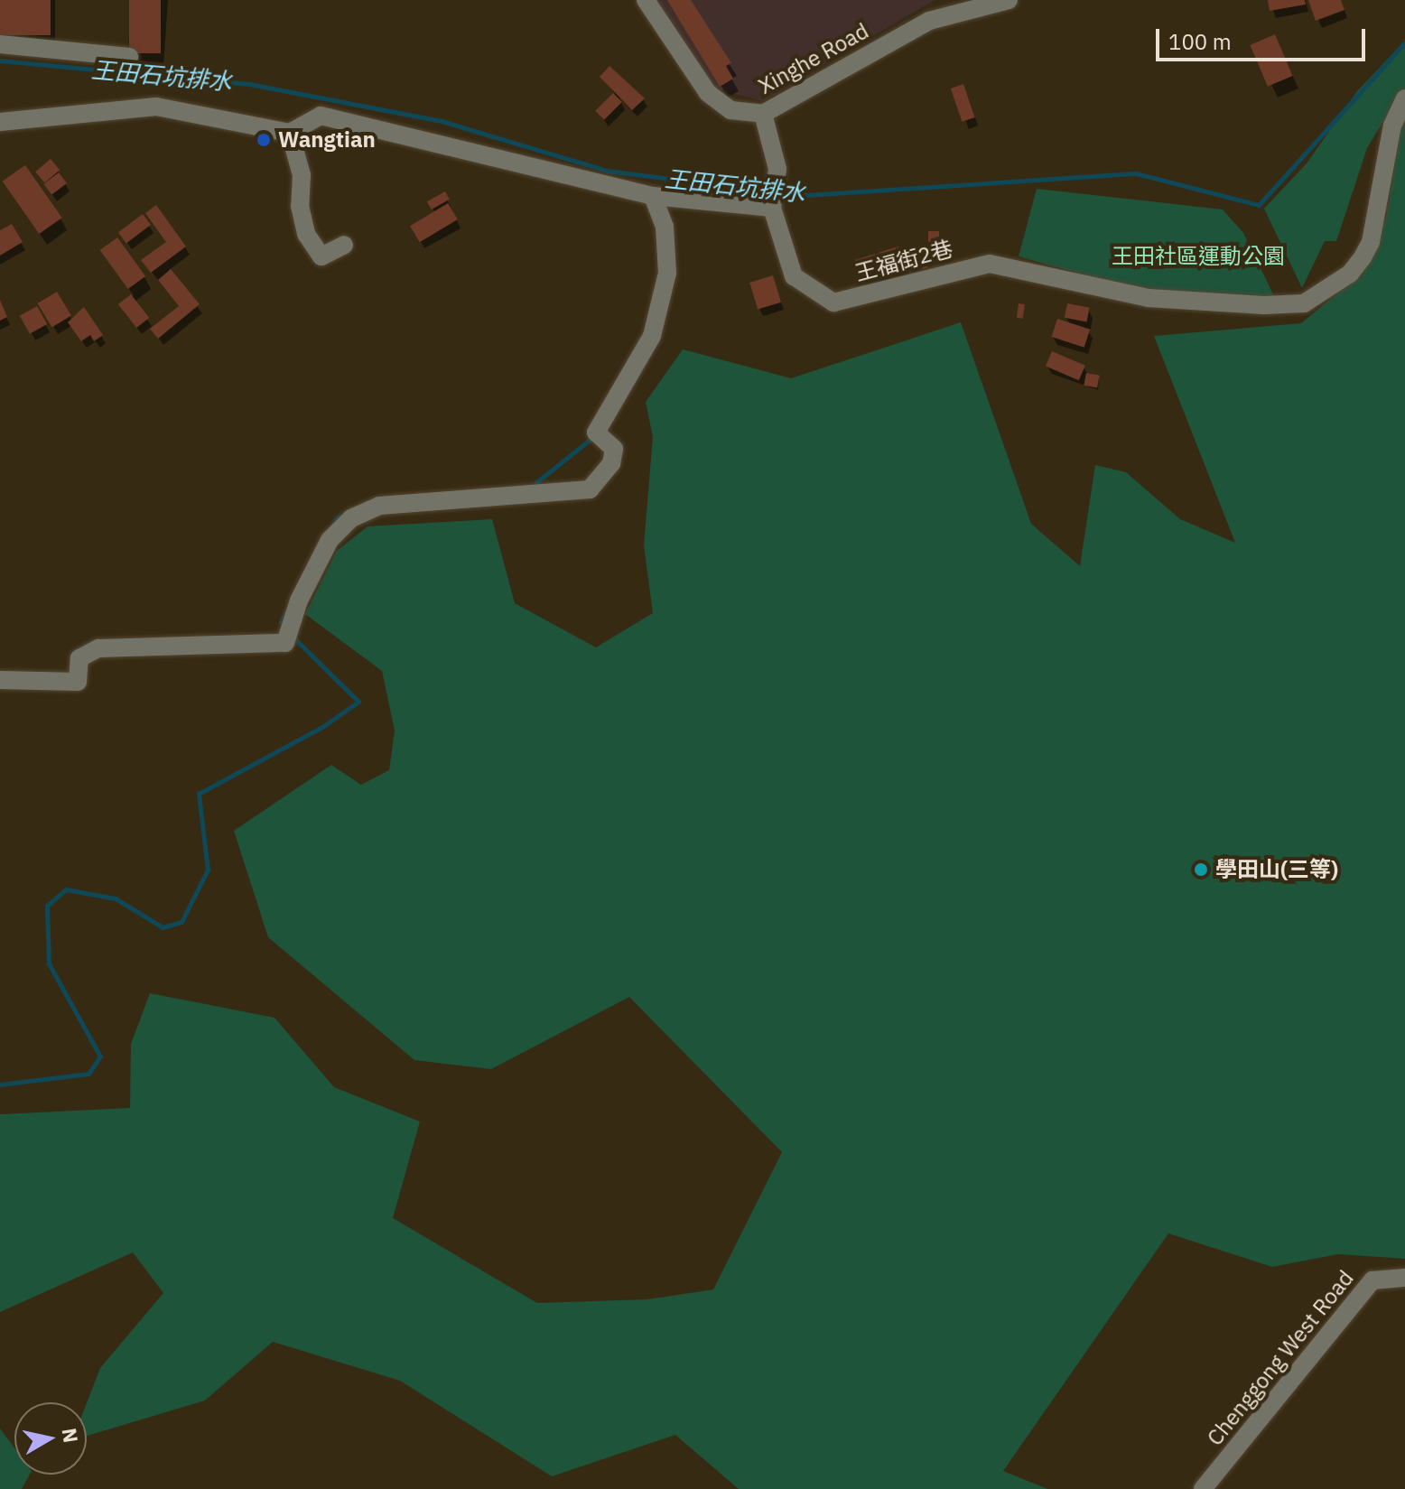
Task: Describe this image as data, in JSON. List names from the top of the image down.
{
  "streets": {
    "street": ["Xinghe Road", "王福街2巷", "Chenggong West Road"]
  },
  "water": ["王田石坑排水"],
  "parks": ["王田社區運動公園"],
  "places": ["Wangtian", "學田山(三等)"],
  "scale_bar": "100 m",
  "north": "right"
}
